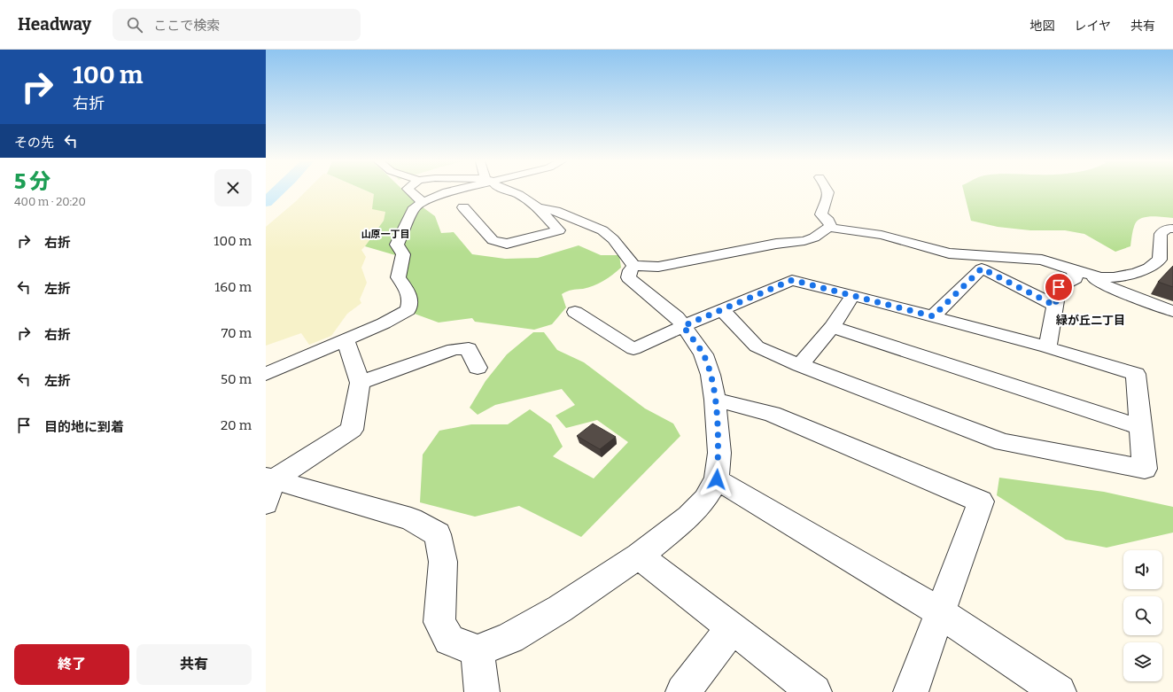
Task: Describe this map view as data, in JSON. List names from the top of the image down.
{
  "districts": ["山原一丁目", "緑が丘二丁目"],
  "page": {
    "header": "Headway",
    "search": "ここで検索",
    "nav": ["地図", "レイヤ", "共有"],
    "turn": ["100 m", "右折"],
    "then": "その先",
    "heading": ["5 分", "400 m · 20:20"],
    "list": [
      {
        "name": "右折",
        "value": "100 m"
      },
      {
        "name": "左折",
        "value": "160 m"
      },
      {
        "name": "右折",
        "value": "70 m"
      },
      {
        "name": "左折",
        "value": "50 m"
      },
      {
        "name": "目的地に到着",
        "value": "20 m"
      }
    ],
    "buttons": ["終了", "共有"]
  }
}
